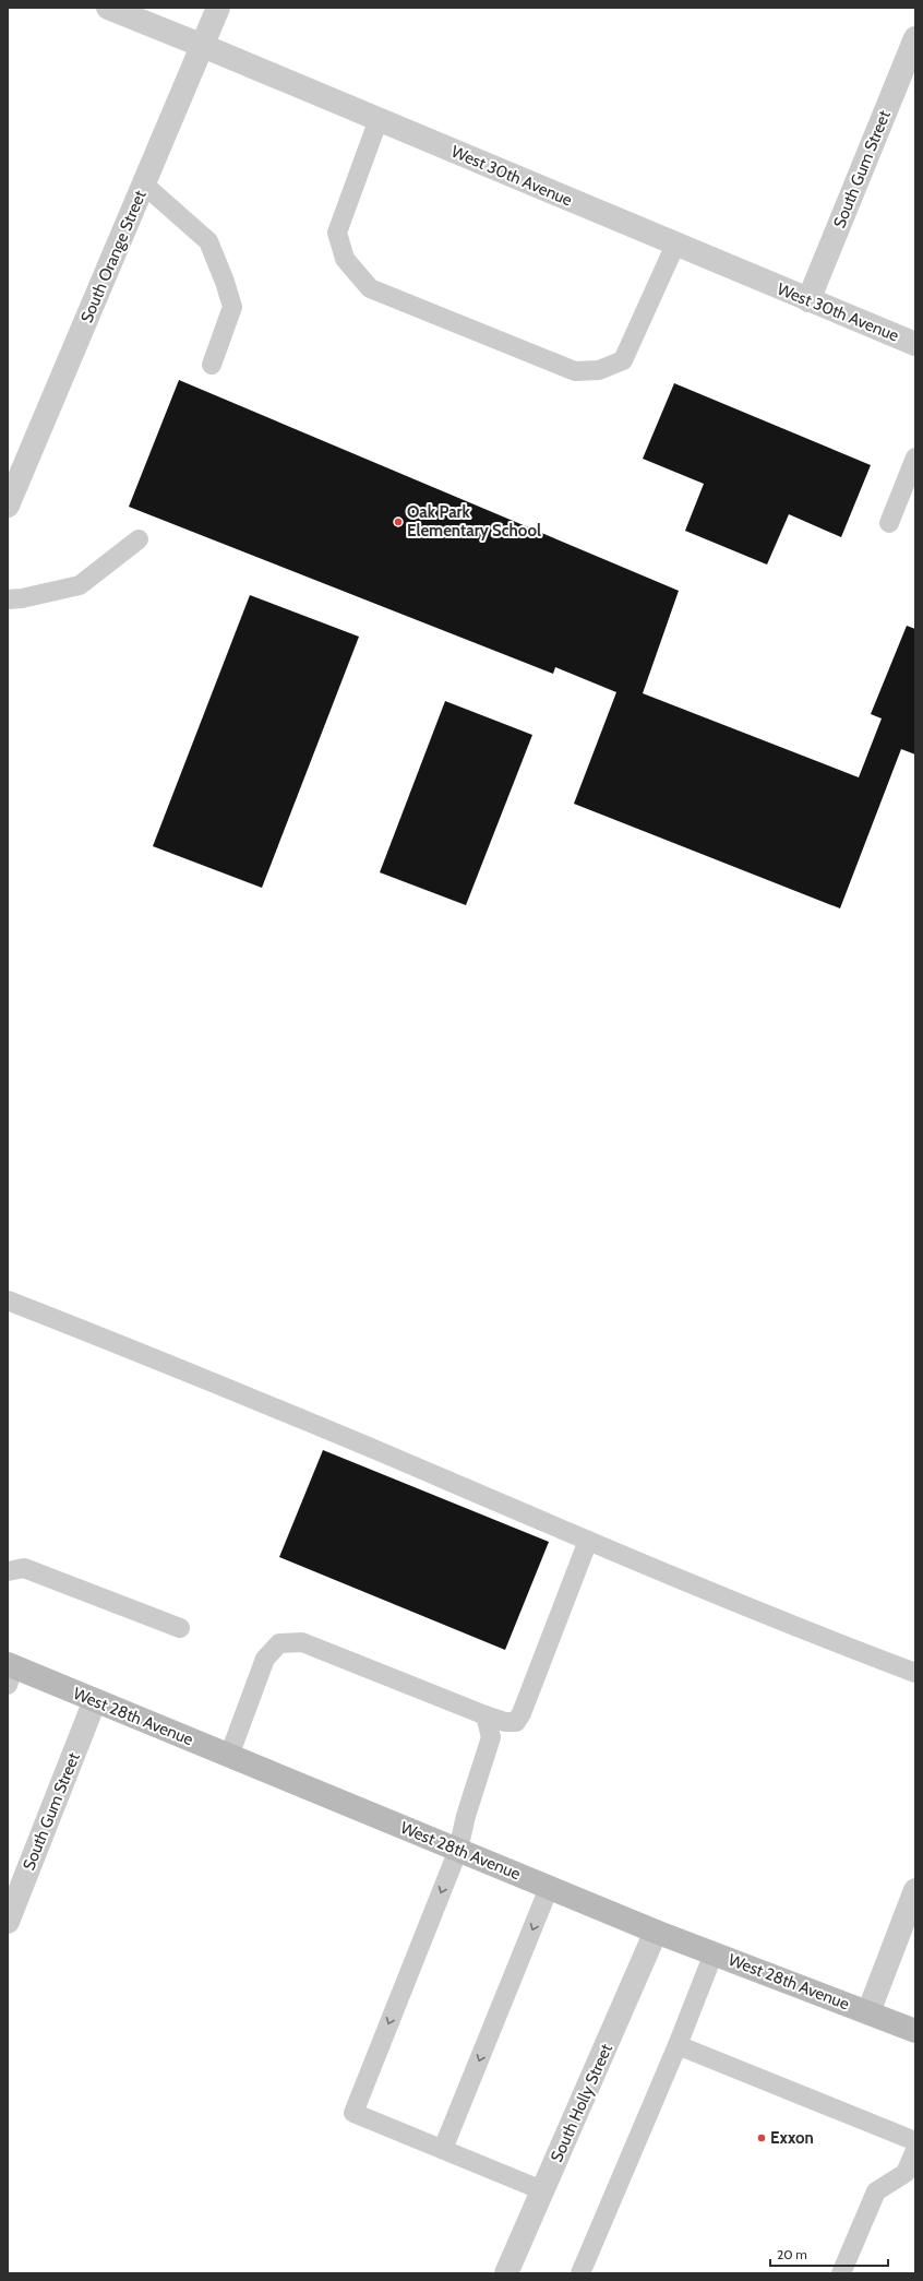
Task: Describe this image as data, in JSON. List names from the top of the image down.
{
  "streets": {
    "main road": ["West 28th Avenue"],
    "street": [
      "South Gum Street",
      "West 30th Avenue",
      "South Orange Street",
      "South Holly Street"
    ]
  },
  "crossings": [
    ["South Gum Street", "West 30th Avenue"],
    ["South Gum Street", "West 28th Avenue"],
    ["West 30th Avenue", "South Orange Street"],
    ["West 28th Avenue", "South Holly Street"]
  ],
  "places": ["Oak Park Elementary School", "Exxon"],
  "scale_bar": "20 m"
}
